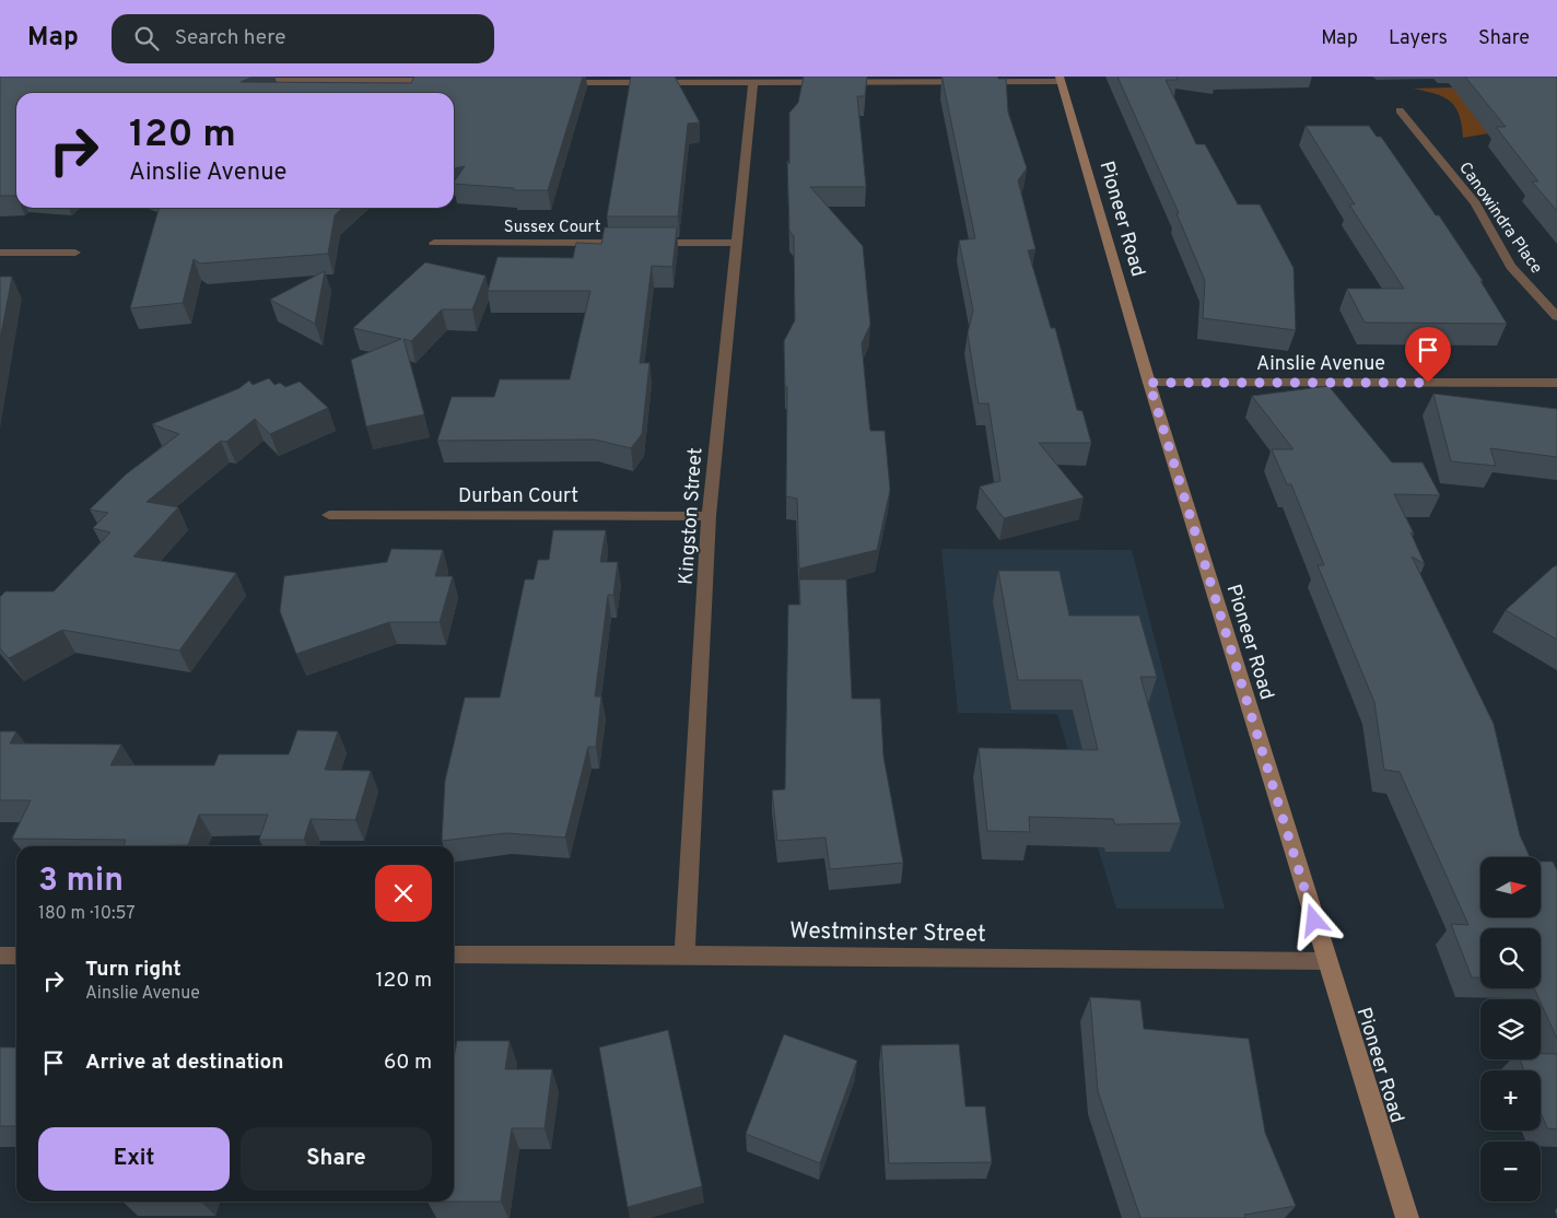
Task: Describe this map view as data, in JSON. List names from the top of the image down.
{
  "streets": {
    "main road": ["Pioneer Road"],
    "street": [
      "Canowindra Place",
      "Sussex Court",
      "Ainslie Avenue",
      "Durban Court",
      "Kingston Street",
      "Westminster Street"
    ]
  },
  "crossings": [
    ["Pioneer Road", "Ainslie Avenue"],
    ["Pioneer Road", "Westminster Street"],
    ["Sussex Court", "Kingston Street"],
    ["Durban Court", "Kingston Street"],
    ["Kingston Street", "Westminster Street"]
  ],
  "north": "right",
  "page": {
    "header": "Map",
    "search": "Search here",
    "nav": ["Map", "Layers", "Share"],
    "turn": ["120 m", "Ainslie Avenue"],
    "heading": ["3 min", "180 m · 10:57"],
    "map_buttons": ["+", "−"],
    "list": [
      {
        "name": "Turn right",
        "note": "Ainslie Avenue",
        "value": "120 m"
      },
      {
        "name": "Arrive at destination",
        "value": "60 m"
      }
    ],
    "buttons": ["Exit", "Share"]
  }
}
